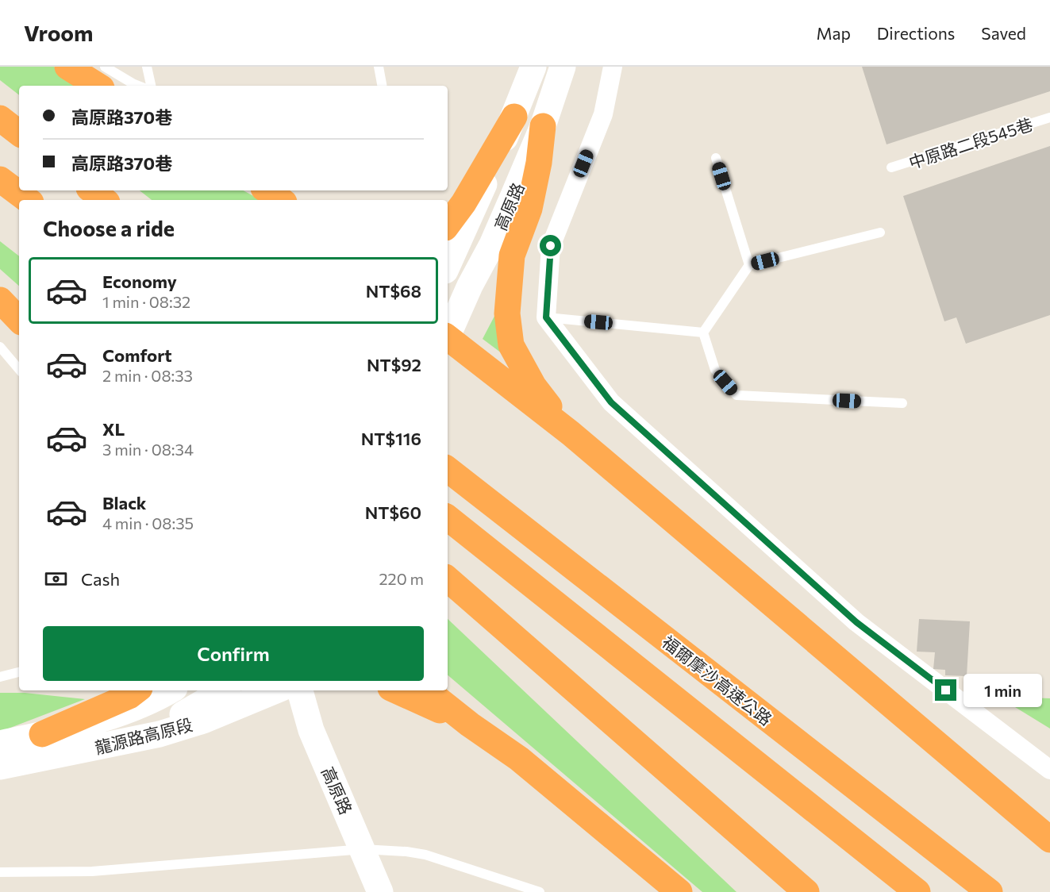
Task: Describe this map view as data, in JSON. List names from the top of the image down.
{
  "streets": {
    "highway": ["福爾摩沙高速公路"],
    "street": ["高原路", "龍源路高原段"],
    "lane": ["中原路二段545巷"]
  },
  "page": {
    "header": "Vroom",
    "nav": ["Map", "Directions", "Saved"],
    "banner": ["高原路370巷", "高原路370巷"],
    "heading": "Choose a ride",
    "list": [
      {
        "name": "Economy",
        "note": "1 min · 08:32",
        "value": "NT$68"
      },
      {
        "name": "Comfort",
        "note": "2 min · 08:33",
        "value": "NT$92"
      },
      {
        "name": "XL",
        "note": "3 min · 08:34",
        "value": "NT$116"
      },
      {
        "name": "Black",
        "note": "4 min · 08:35",
        "value": "NT$60"
      }
    ],
    "pay": ["Cash", "220 m"],
    "buttons": "Confirm",
    "bubble": "1 min"
  }
}
